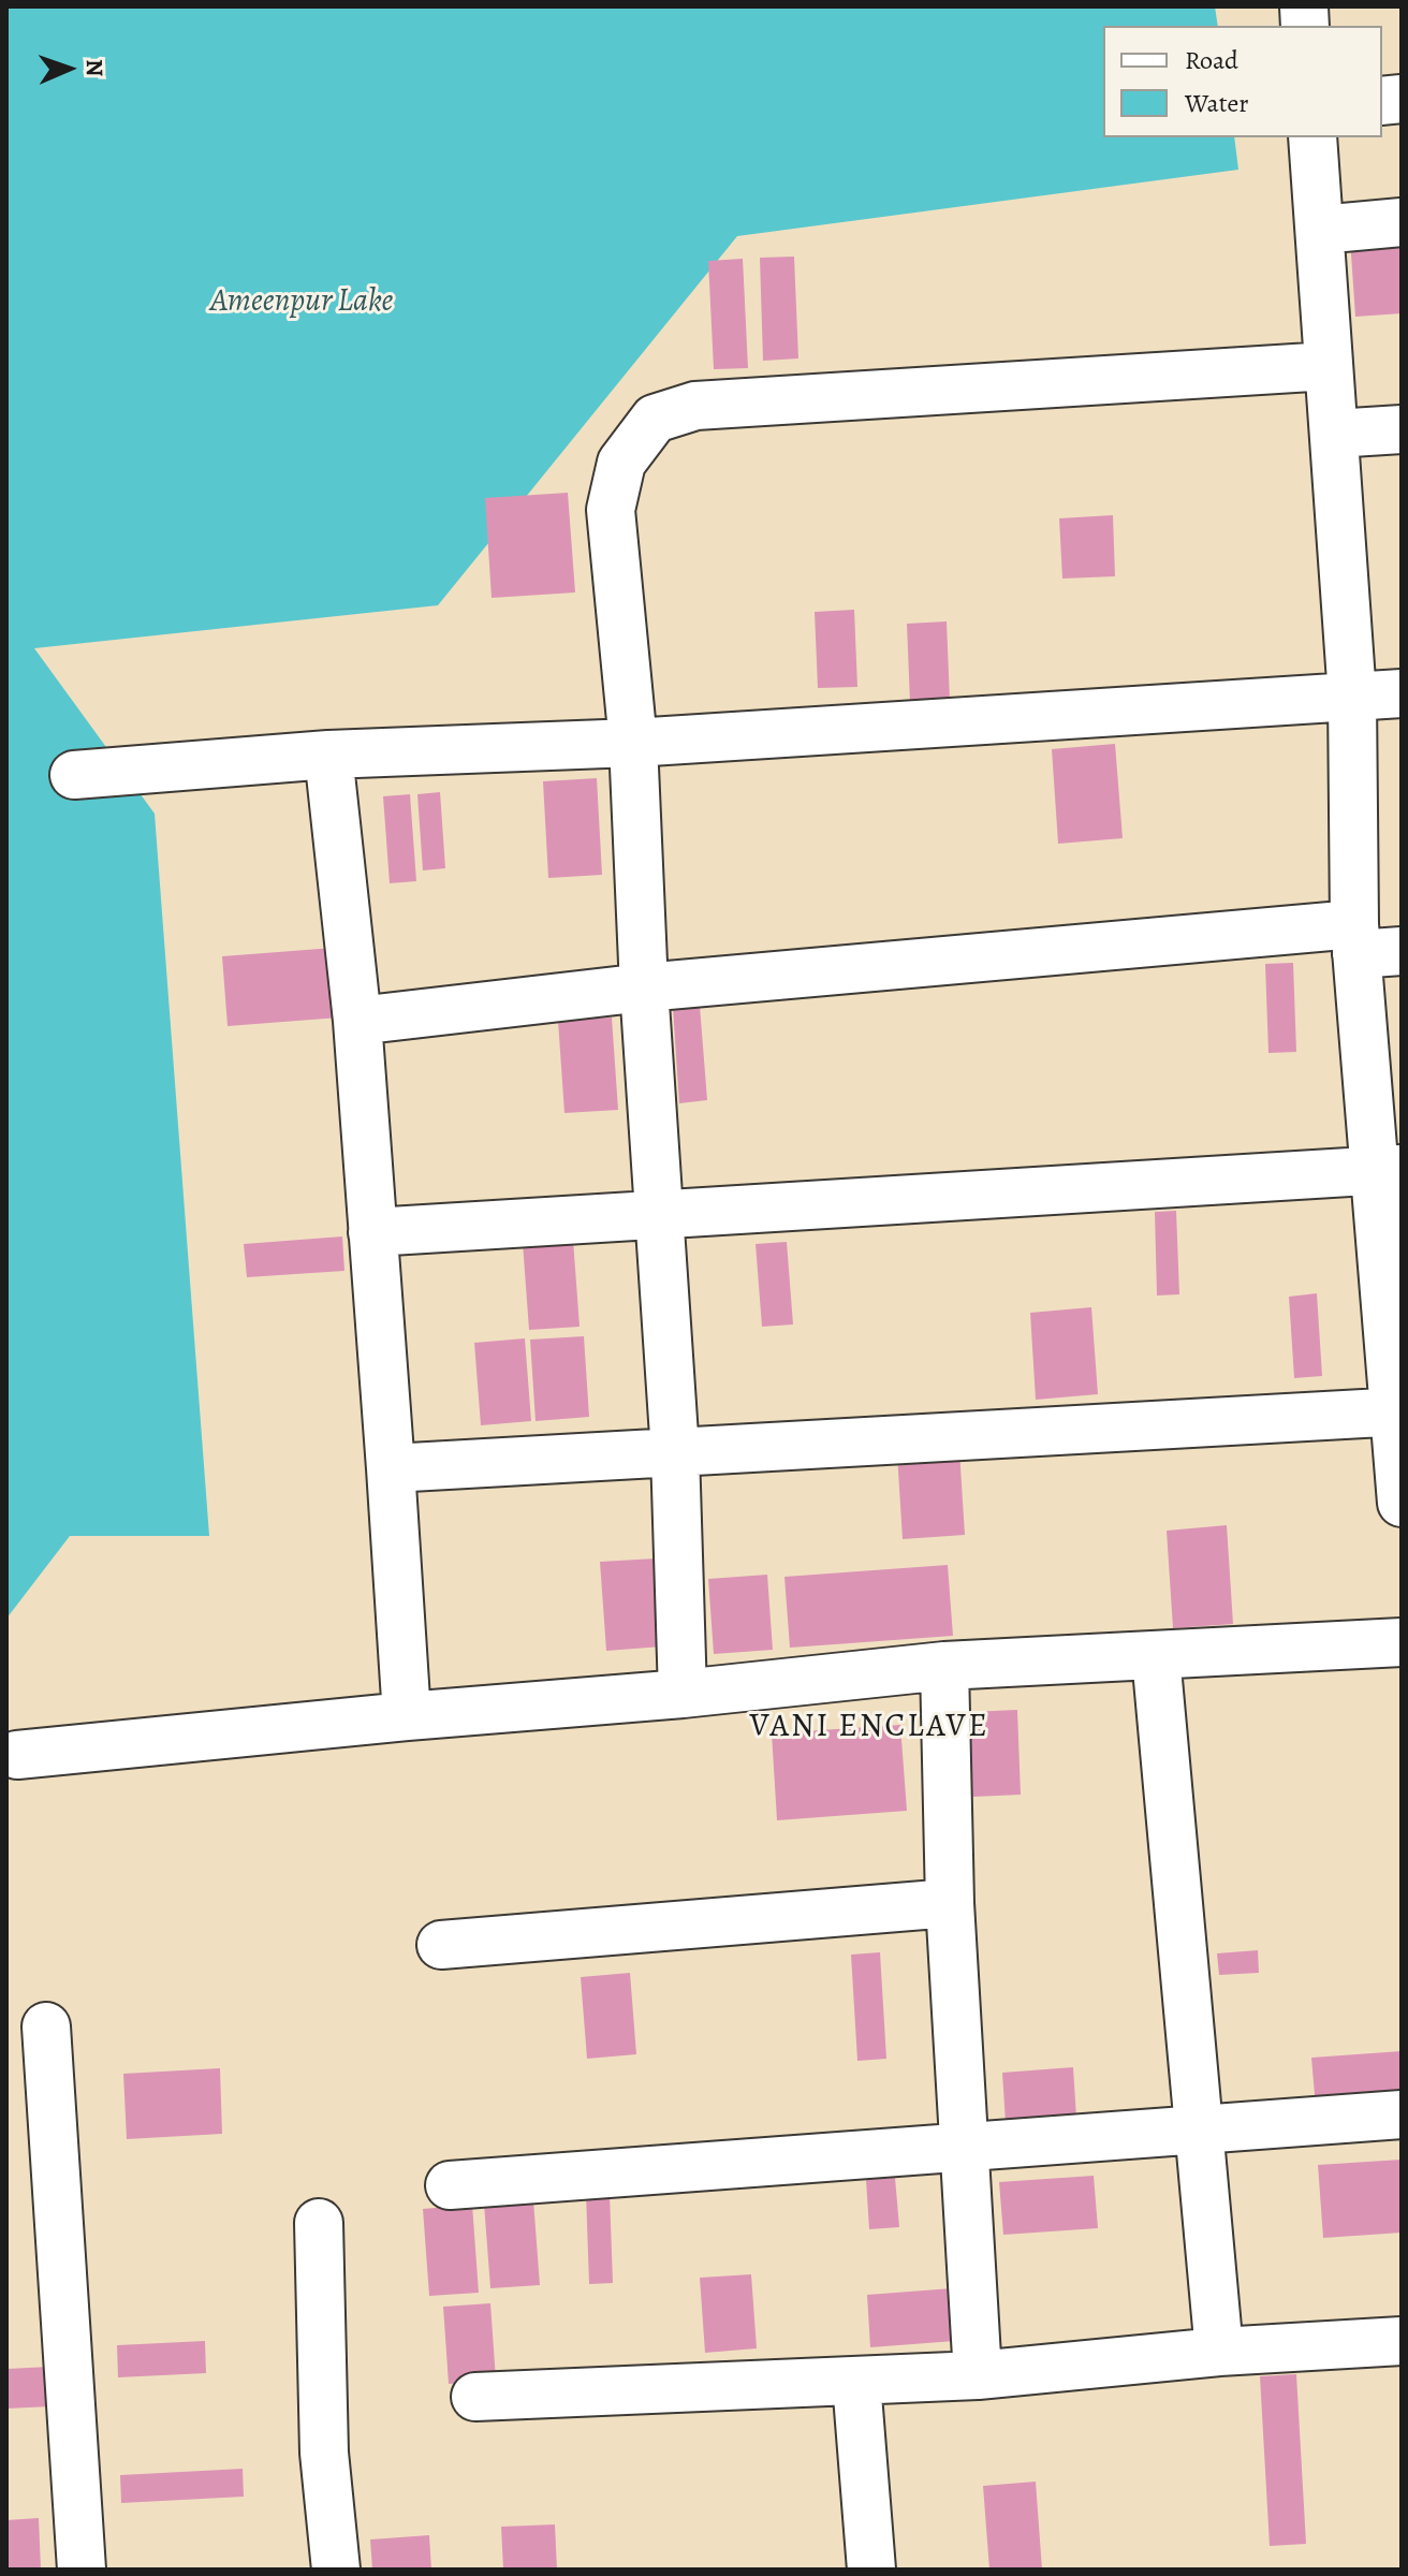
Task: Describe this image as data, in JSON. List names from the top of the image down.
{
  "districts": ["VANI ENCLAVE"],
  "water": ["Ameenpur Lake"],
  "legend": ["Road", "Water"],
  "north": "right"
}
